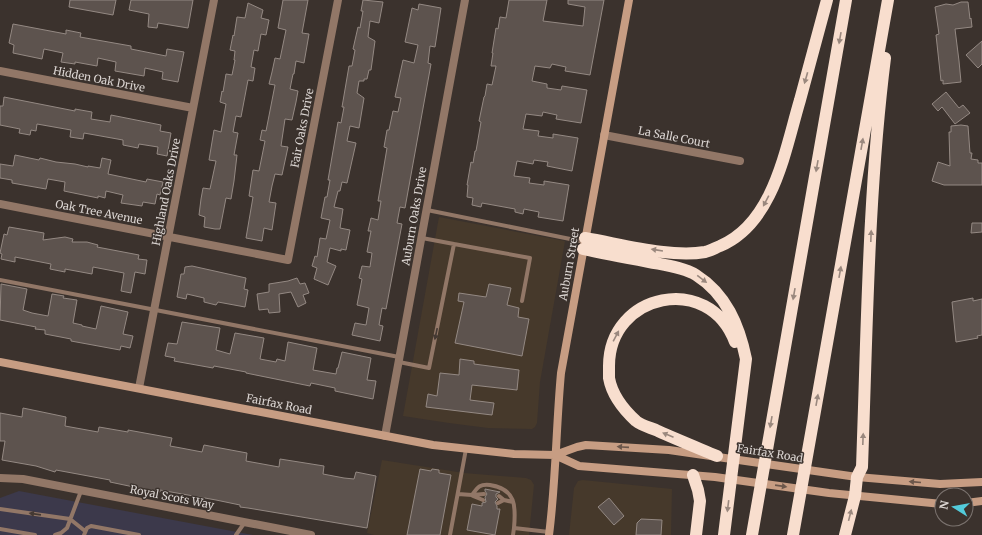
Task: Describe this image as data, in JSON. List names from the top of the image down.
{
  "streets": {
    "main road": ["Auburn Street", "Fairfax Road"],
    "street": [
      "Hidden Oak Drive",
      "Fair Oaks Drive",
      "La Salle Court",
      "Highland Oaks Drive",
      "Oak Tree Avenue",
      "Auburn Oaks Drive",
      "Royal Scots Way"
    ]
  },
  "crossings": [
    ["Hidden Oak Drive", "Highland Oaks Drive"],
    ["Fair Oaks Drive", "Oak Tree Avenue"],
    ["La Salle Court", "Auburn Street"],
    ["Highland Oaks Drive", "Oak Tree Avenue"],
    ["Highland Oaks Drive", "Fairfax Road"],
    ["Auburn Oaks Drive", "Fairfax Road"],
    ["Auburn Street", "Fairfax Road"]
  ],
  "north": "left"
}
